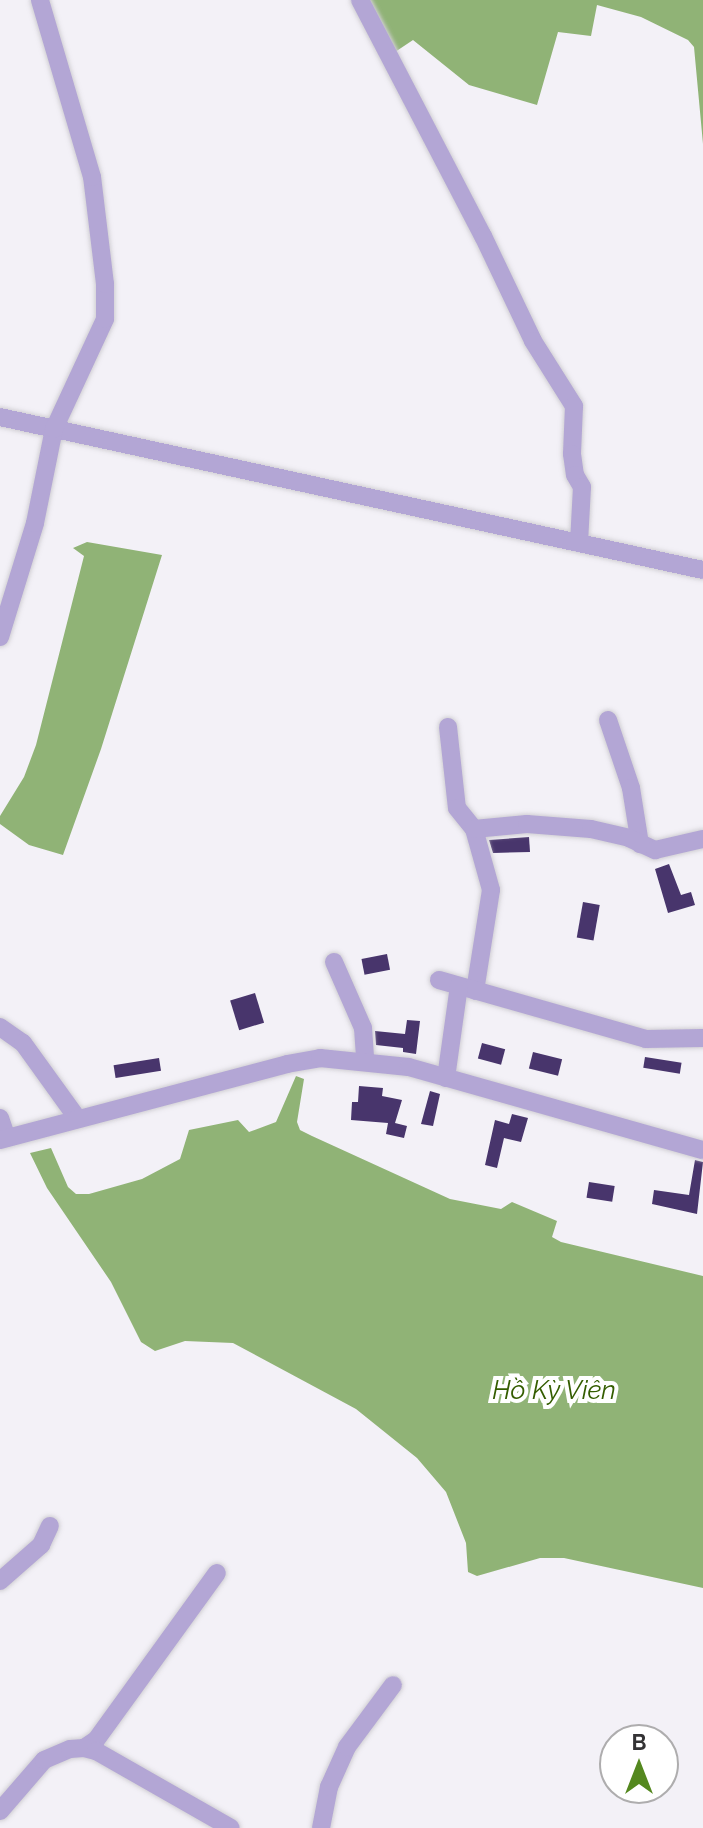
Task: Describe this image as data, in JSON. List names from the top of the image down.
{
  "water": ["Hồ Kỳ Viên"],
  "north": "top"
}
